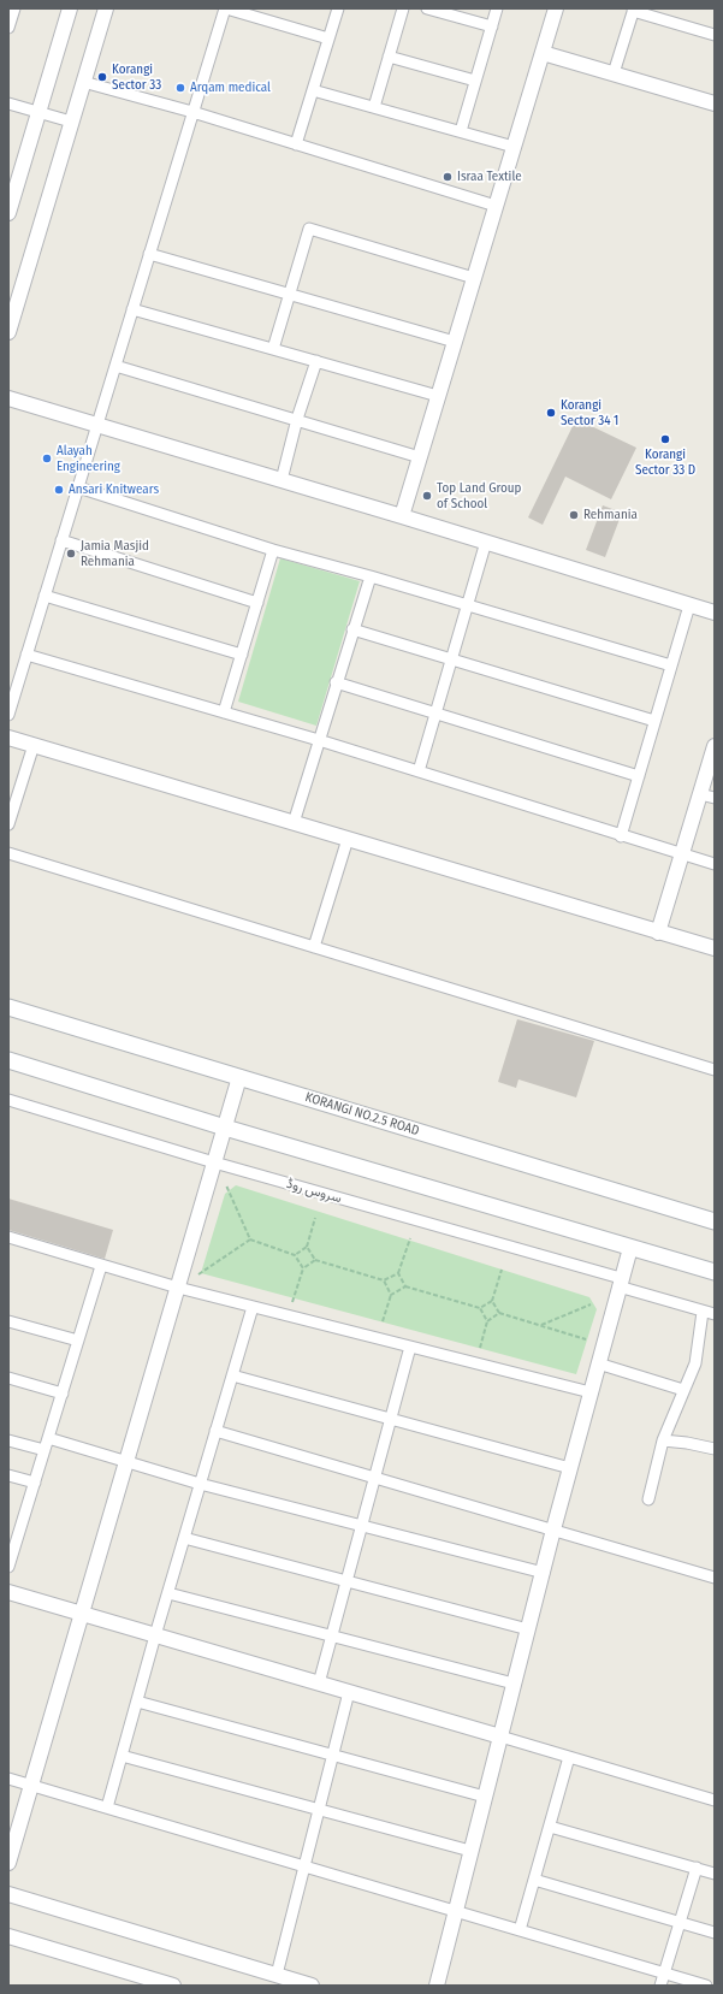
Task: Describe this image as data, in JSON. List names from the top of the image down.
{
  "streets": {
    "main road": ["KORANGI NO.2.5 ROAD"],
    "street": ["سروس روڈ"]
  },
  "places": [
    "Korangi Sector 33",
    "Arqam medical",
    "Israa Textile",
    "Korangi Sector 34 1",
    "Korangi Sector 33 D",
    "Alayah Engineering",
    "Ansari Knitwears",
    "Top Land Group of School",
    "Rehmania",
    "Jamia Masjid Rehmania"
  ]
}
